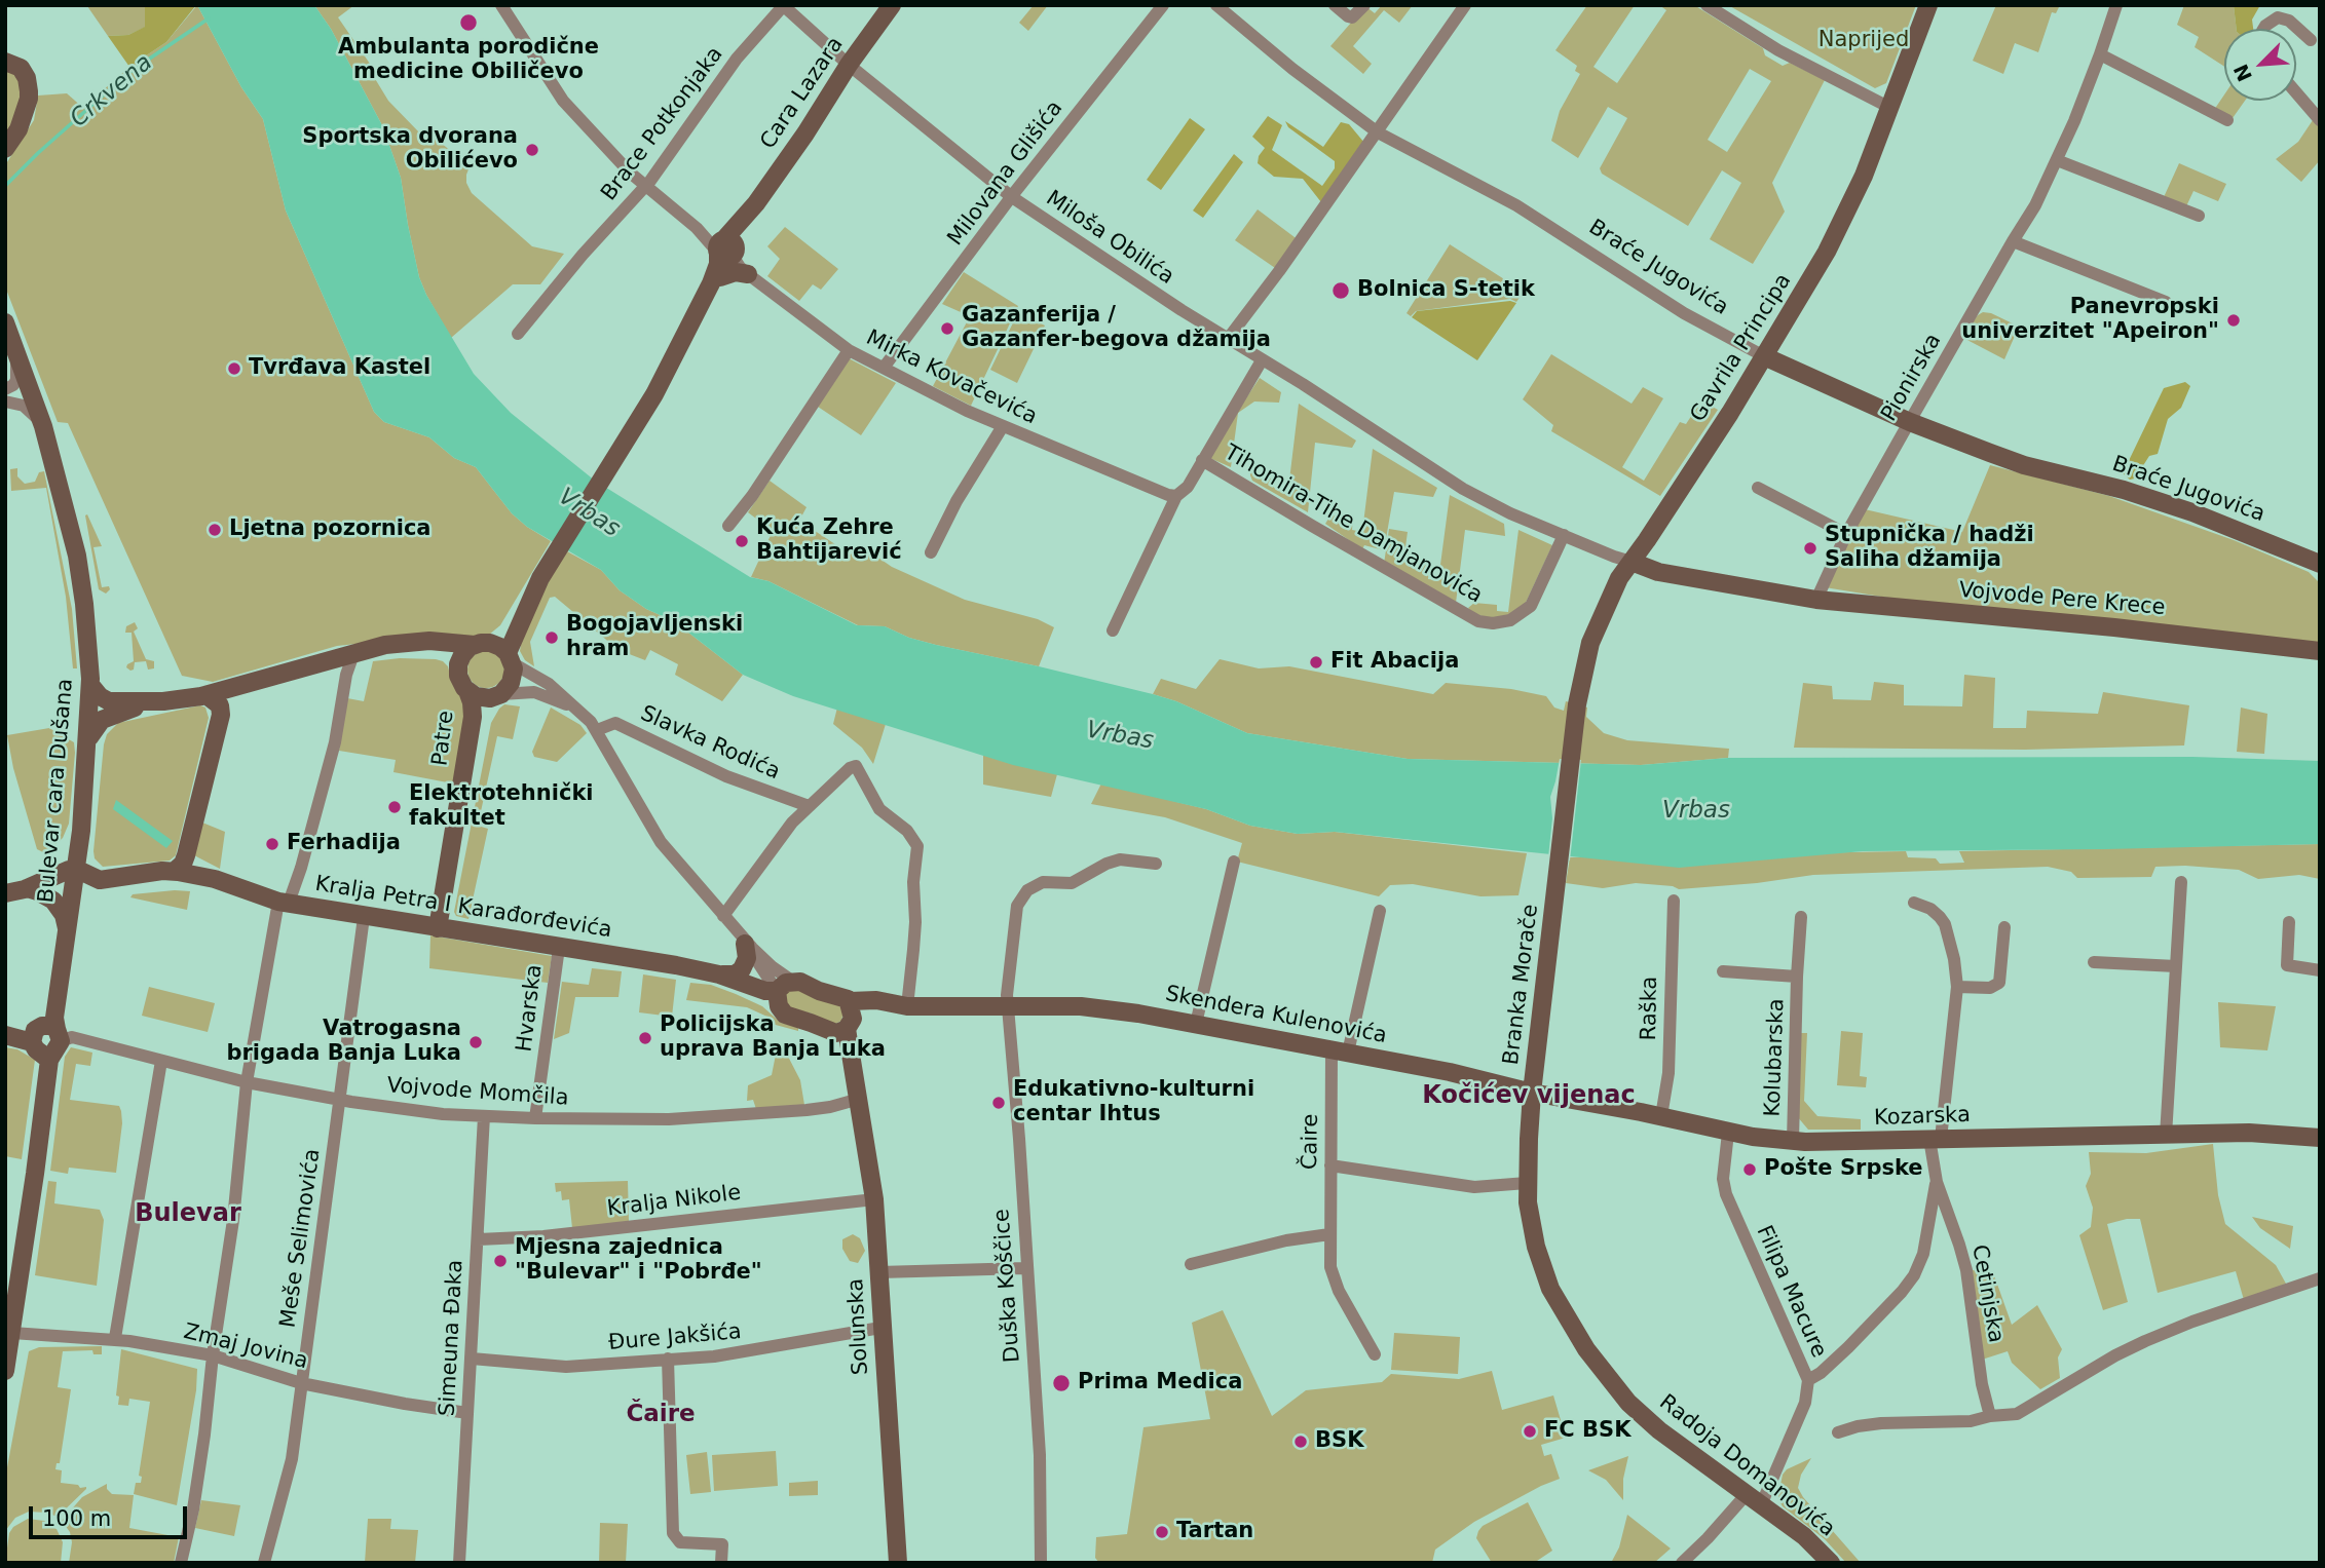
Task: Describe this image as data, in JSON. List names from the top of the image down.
{
  "streets": {
    "main road": [
      "Cara Lazara",
      "Braće Jugovića",
      "Gavrila Principa",
      "Vojvode Pere Krece",
      "Patre",
      "Bulevar cara Dušana",
      "Kralja Petra I Karađorđevića",
      "Branka Morače",
      "Skendera Kulenovića",
      "Kozarska",
      "Solunska",
      "Radoja Domanovića"
    ],
    "street": [
      "Brace Potkonjaka",
      "Milovana Glišića",
      "Miloša Obilića",
      "Mirka Kovačevića",
      "Pionirska",
      "Tihomira-Tihe Damjanovića",
      "Slavka Rodića",
      "Hvarska",
      "Raška",
      "Kolubarska",
      "Vojvode Momčila",
      "Čaire",
      "Kralja Nikole",
      "Meše Selimovića",
      "Duška Koščice",
      "Filipa Macure",
      "Cetinjska",
      "Simeuna Đaka",
      "Đure Jakšića",
      "Zmaj Jovina"
    ]
  },
  "crossings": [
    ["Cara Lazara", "Miloša Obilića"],
    ["Cara Lazara", "Mirka Kovačevića"],
    ["Cara Lazara", "Patre"],
    ["Brace Potkonjaka", "Miloša Obilića"],
    ["Brace Potkonjaka", "Mirka Kovačevića"],
    ["Milovana Glišića", "Miloša Obilića"],
    ["Milovana Glišića", "Mirka Kovačevića"],
    ["Miloša Obilića", "Gavrila Principa"],
    ["Miloša Obilića", "Tihomira-Tihe Damjanovića"],
    ["Miloša Obilića", "Vojvode Pere Krece"],
    ["Braće Jugovića", "Gavrila Principa"],
    ["Braće Jugovića", "Pionirska"],
    ["Gavrila Principa", "Vojvode Pere Krece"],
    ["Gavrila Principa", "Branka Morače"],
    ["Pionirska", "Vojvode Pere Krece"],
    ["Patre", "Kralja Petra I Karađorđevića"],
    ["Bulevar cara Dušana", "Kralja Petra I Karađorđevića"],
    ["Bulevar cara Dušana", "Vojvode Momčila"],
    ["Bulevar cara Dušana", "Zmaj Jovina"],
    ["Kralja Petra I Karađorđevića", "Hvarska"],
    ["Kralja Petra I Karađorđevića", "Skendera Kulenovića"],
    ["Kralja Petra I Karađorđevića", "Meše Selimovića"],
    ["Kralja Petra I Karađorđevića", "Solunska"],
    ["Branka Morače", "Skendera Kulenovića"],
    ["Branka Morače", "Kozarska"],
    ["Branka Morače", "Radoja Domanovića"],
    ["Hvarska", "Vojvode Momčila"],
    ["Raška", "Kozarska"],
    ["Skendera Kulenovića", "Kozarska"],
    ["Skendera Kulenovića", "Čaire"],
    ["Skendera Kulenovića", "Duška Koščice"],
    ["Skendera Kulenovića", "Solunska"],
    ["Skendera Kulenovića", "Radoja Domanovića"],
    ["Kolubarska", "Kozarska"],
    ["Vojvode Momčila", "Meše Selimovića"],
    ["Vojvode Momčila", "Solunska"],
    ["Vojvode Momčila", "Simeuna Đaka"],
    ["Kozarska", "Filipa Macure"],
    ["Kozarska", "Cetinjska"],
    ["Kozarska", "Radoja Domanovića"],
    ["Kralja Nikole", "Solunska"],
    ["Kralja Nikole", "Simeuna Đaka"],
    ["Meše Selimovića", "Zmaj Jovina"],
    ["Filipa Macure", "Radoja Domanovića"],
    ["Solunska", "Đure Jakšića"],
    ["Simeuna Đaka", "Đure Jakšića"],
    ["Simeuna Đaka", "Zmaj Jovina"]
  ],
  "districts": ["Kočićev vijenac", "Bulevar", "Čaire"],
  "water": ["Crkvena", "Vrbas"],
  "parks": ["Naprijed"],
  "places": [
    "Ambulanta porodične medicine Obiličevo",
    "Sportska dvorana Obilićevo",
    "Bolnica S-tetik",
    "Panevropski univerzitet \"Apeiron\"",
    "Gazanferija / Gazanfer-begova džamija",
    "Tvrđava Kastel",
    "Ljetna pozornica",
    "Kuća Zehre Bahtijarević",
    "Stupnička / hadži Saliha džamija",
    "Bogojavljenski hram",
    "Fit Abacija",
    "Elektrotehnički fakultet",
    "Ferhadija",
    "Policijska uprava Banja Luka",
    "Vatrogasna brigada Banja Luka",
    "Edukativno-kulturni centar Ihtus",
    "Pošte Srpske",
    "Mjesna zajednica \"Bulevar\" i \"Pobrđe\"",
    "Prima Medica",
    "FC BSK",
    "BSK",
    "Tartan"
  ],
  "scale_bar": "100 m",
  "north": "bottom left"
}
